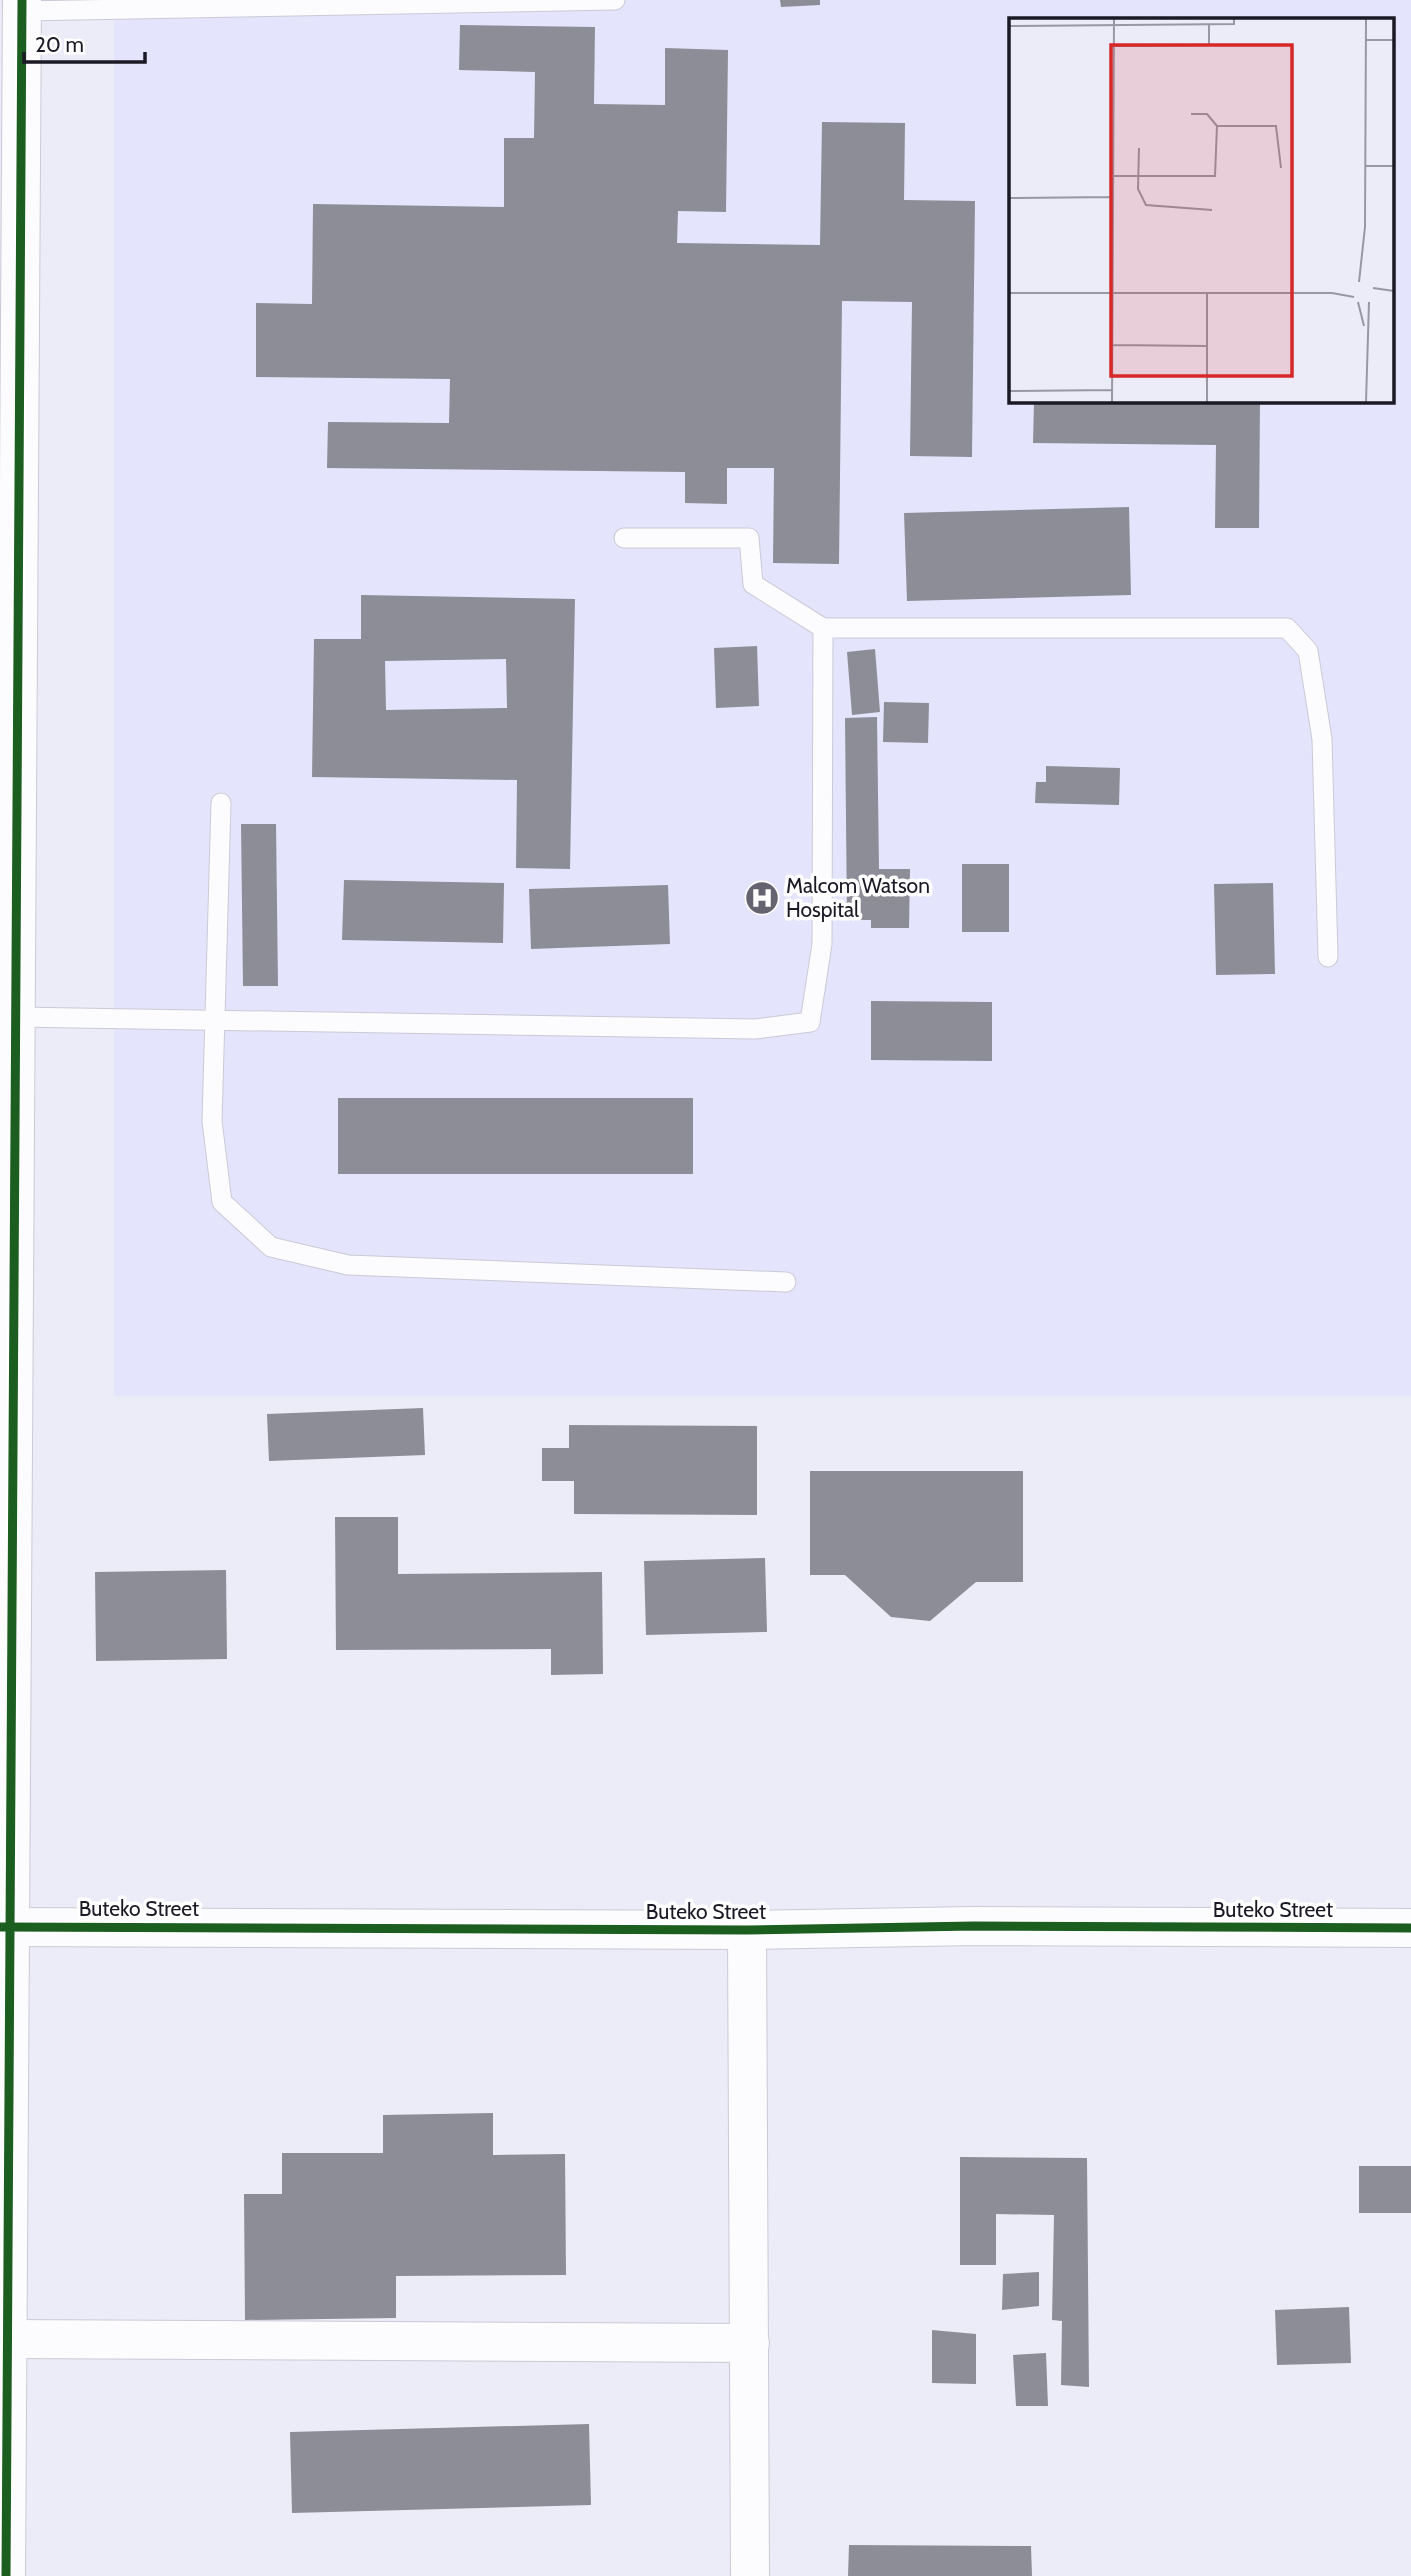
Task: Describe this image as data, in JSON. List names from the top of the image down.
{
  "streets": {
    "street": ["Buteko Street"]
  },
  "places": {
    "hospital": ["Malcom Watson Hospital"]
  },
  "scale_bar": "20 m"
}
